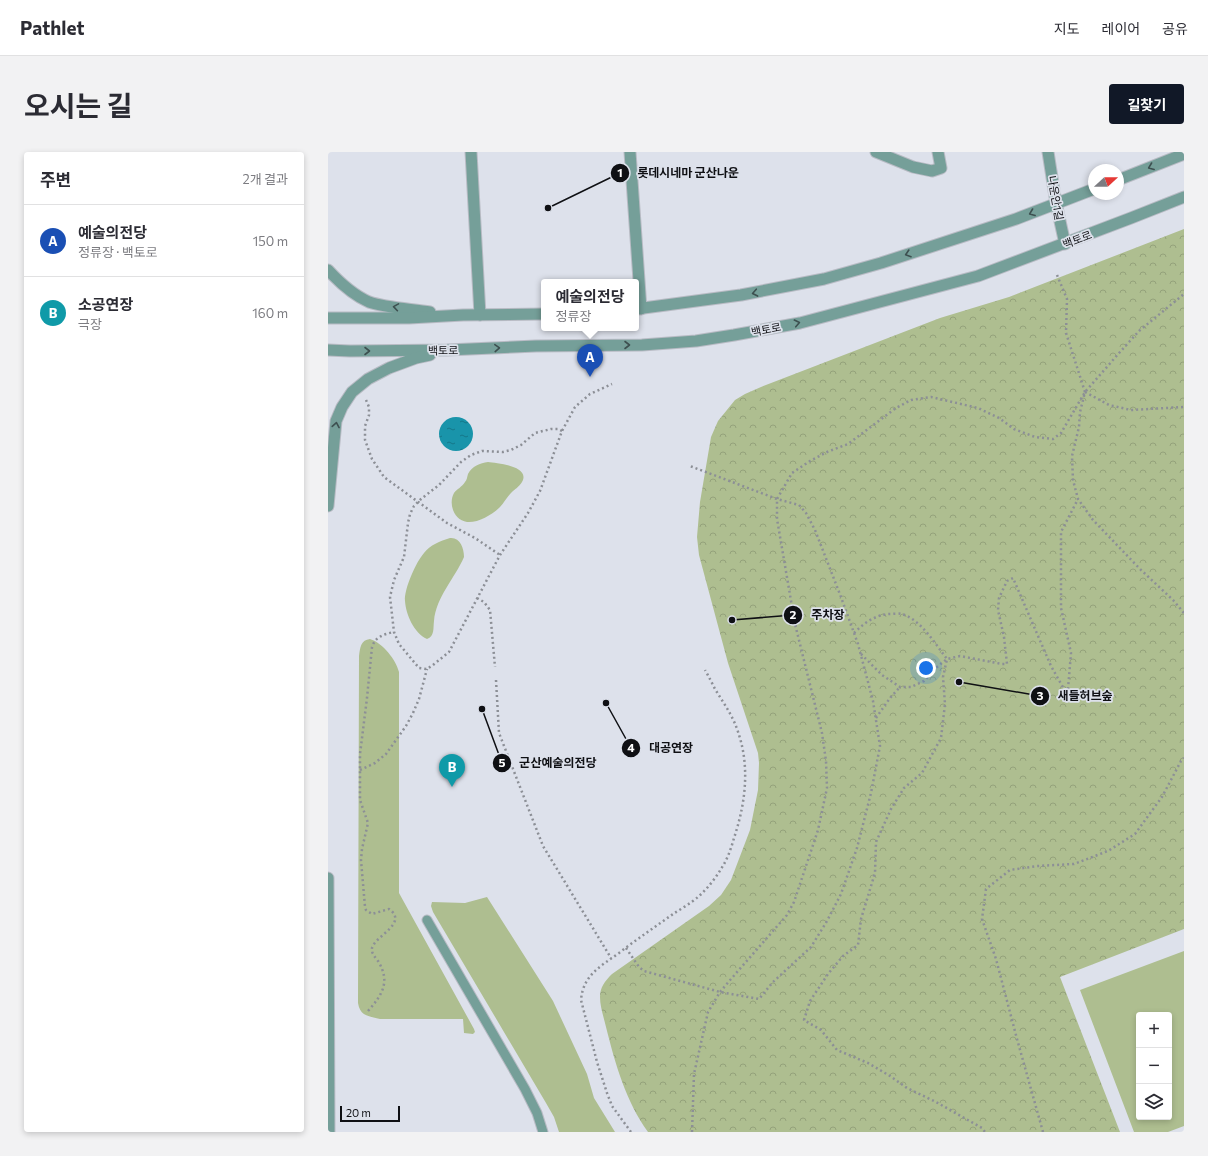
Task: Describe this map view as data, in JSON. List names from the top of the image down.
{
  "streets": {
    "street": ["나운안1길", "백토로"]
  },
  "crossings": [
    ["나운안1길", "백토로"]
  ],
  "places": [
    "롯데시네마 군산나운",
    "주차장",
    "새들허브숲",
    "대공연장",
    "군산예술의전당"
  ],
  "scale_bar": "20 m",
  "north": "right",
  "page": {
    "header": "Pathlet",
    "nav": ["지도", "레이어", "공유"],
    "title": "오시는 길",
    "buttons": "길찾기",
    "heading": ["주변", "2개 결과"],
    "list": [
      {
        "mark": "A",
        "name": "예술의전당",
        "note": "정류장 · 백토로",
        "value": "150 m"
      },
      {
        "mark": "B",
        "name": "소공연장",
        "note": "극장",
        "value": "160 m"
      }
    ],
    "popup": ["예술의전당", "정류장"],
    "pins": ["A", "B"],
    "map_buttons": ["+", "−"],
    "scale": "20 m"
  }
}
